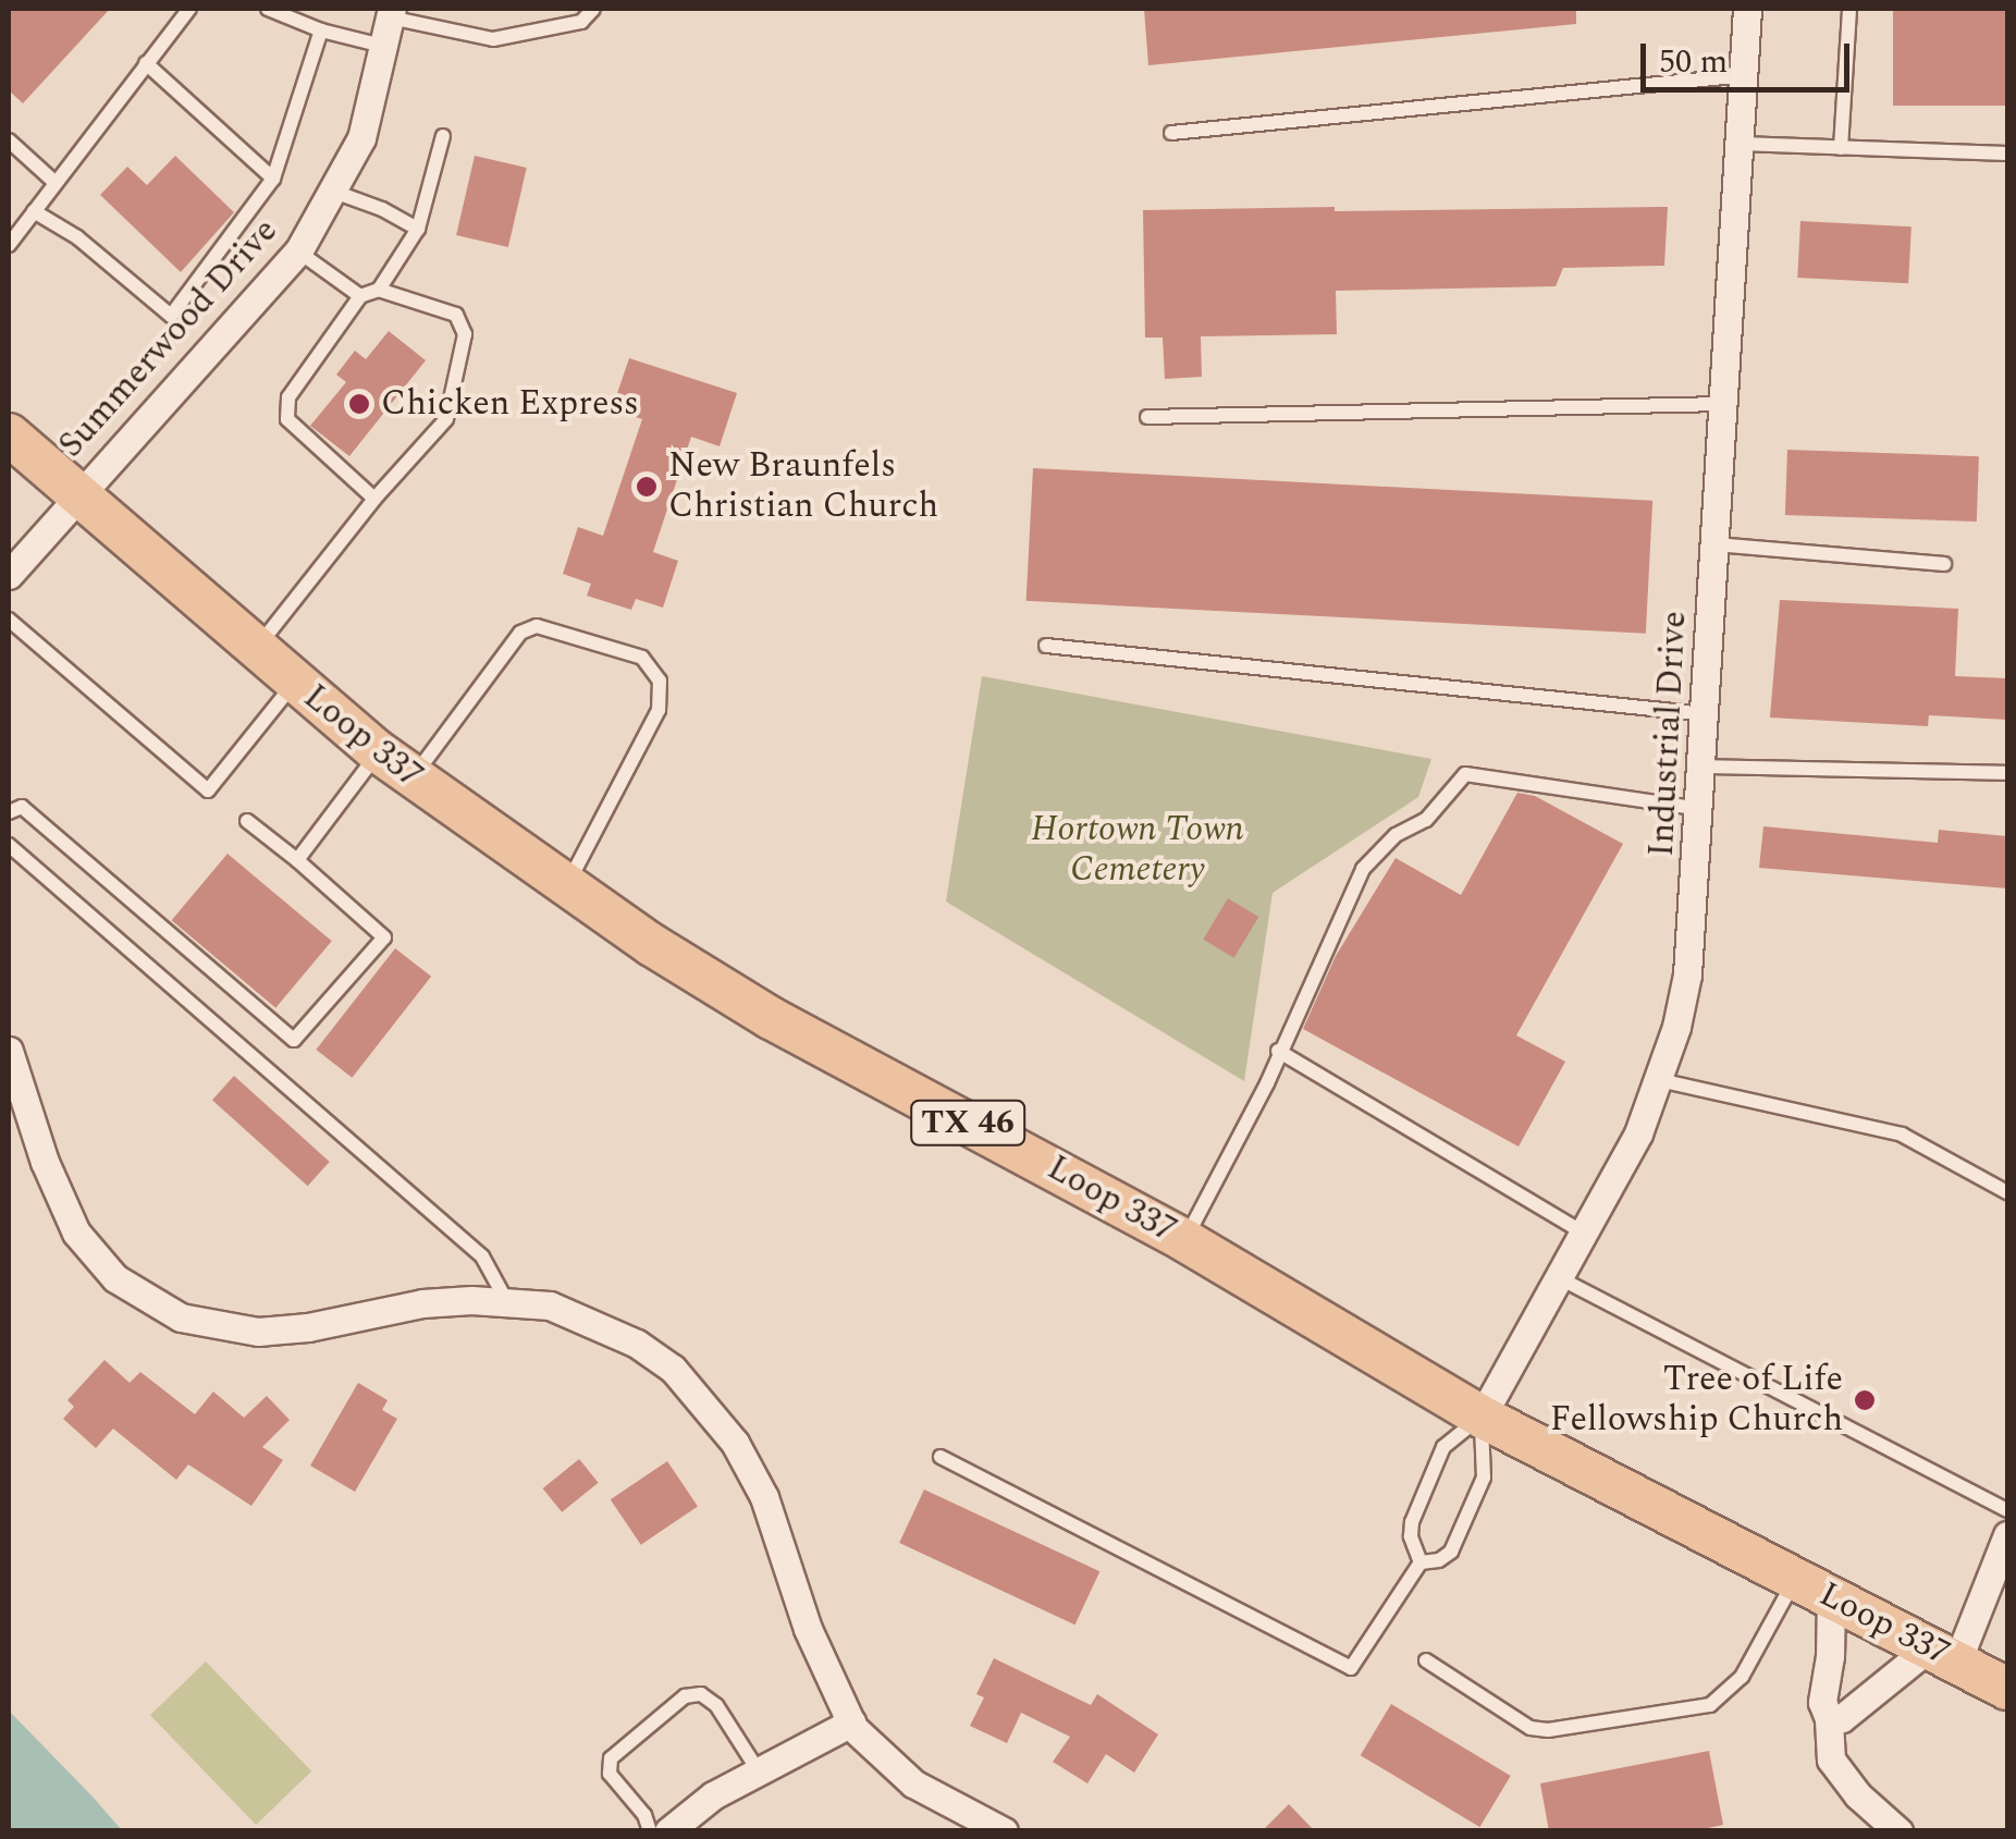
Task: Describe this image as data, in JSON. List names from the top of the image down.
{
  "streets": {
    "main road": ["Loop 337", "TX 46"],
    "street": ["Summerwood Drive", "Industrial Drive"]
  },
  "crossings": [
    ["Summerwood Drive", "Loop 337"],
    ["Industrial Drive", "Loop 337"]
  ],
  "parks": ["Hortown Town Cemetery"],
  "places": ["Chicken Express", "New Braunfels Christian Church", "Tree of Life Fellowship Church"],
  "scale_bar": "50 m"
}
